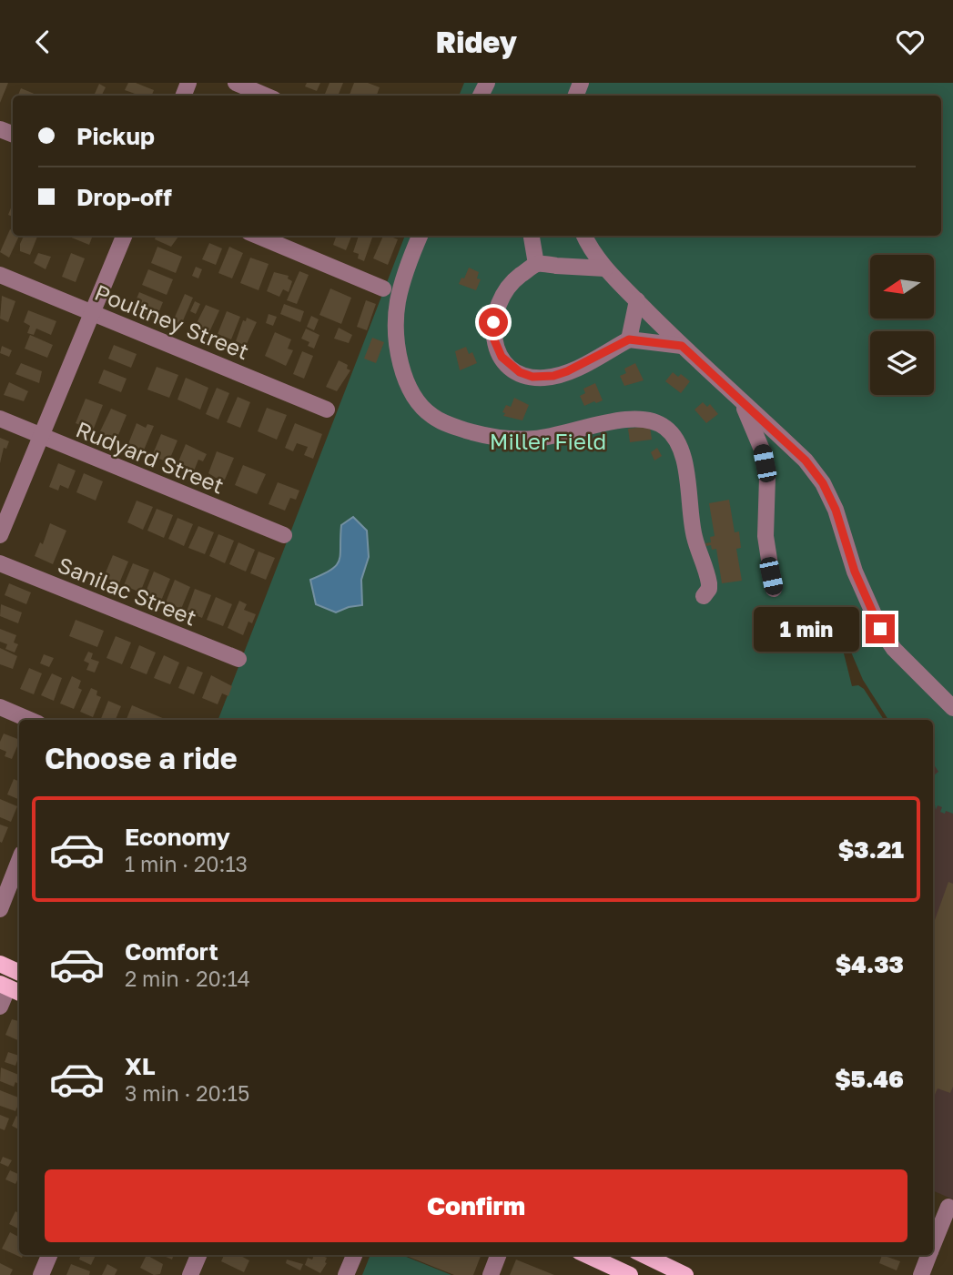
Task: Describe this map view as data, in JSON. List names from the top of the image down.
{
  "streets": {
    "street": ["Poultney Street", "Rudyard Street", "Sanilac Street"]
  },
  "parks": ["Miller Field"],
  "north": "left",
  "page": {
    "header": "Ridey",
    "banner": ["Pickup", "Drop-off"],
    "bubble": "1 min",
    "heading": "Choose a ride",
    "list": [
      {
        "name": "Economy",
        "note": "1 min · 20:13",
        "value": "$3.21"
      },
      {
        "name": "Comfort",
        "note": "2 min · 20:14",
        "value": "$4.33"
      },
      {
        "name": "XL",
        "note": "3 min · 20:15",
        "value": "$5.46"
      }
    ],
    "buttons": "Confirm"
  }
}
